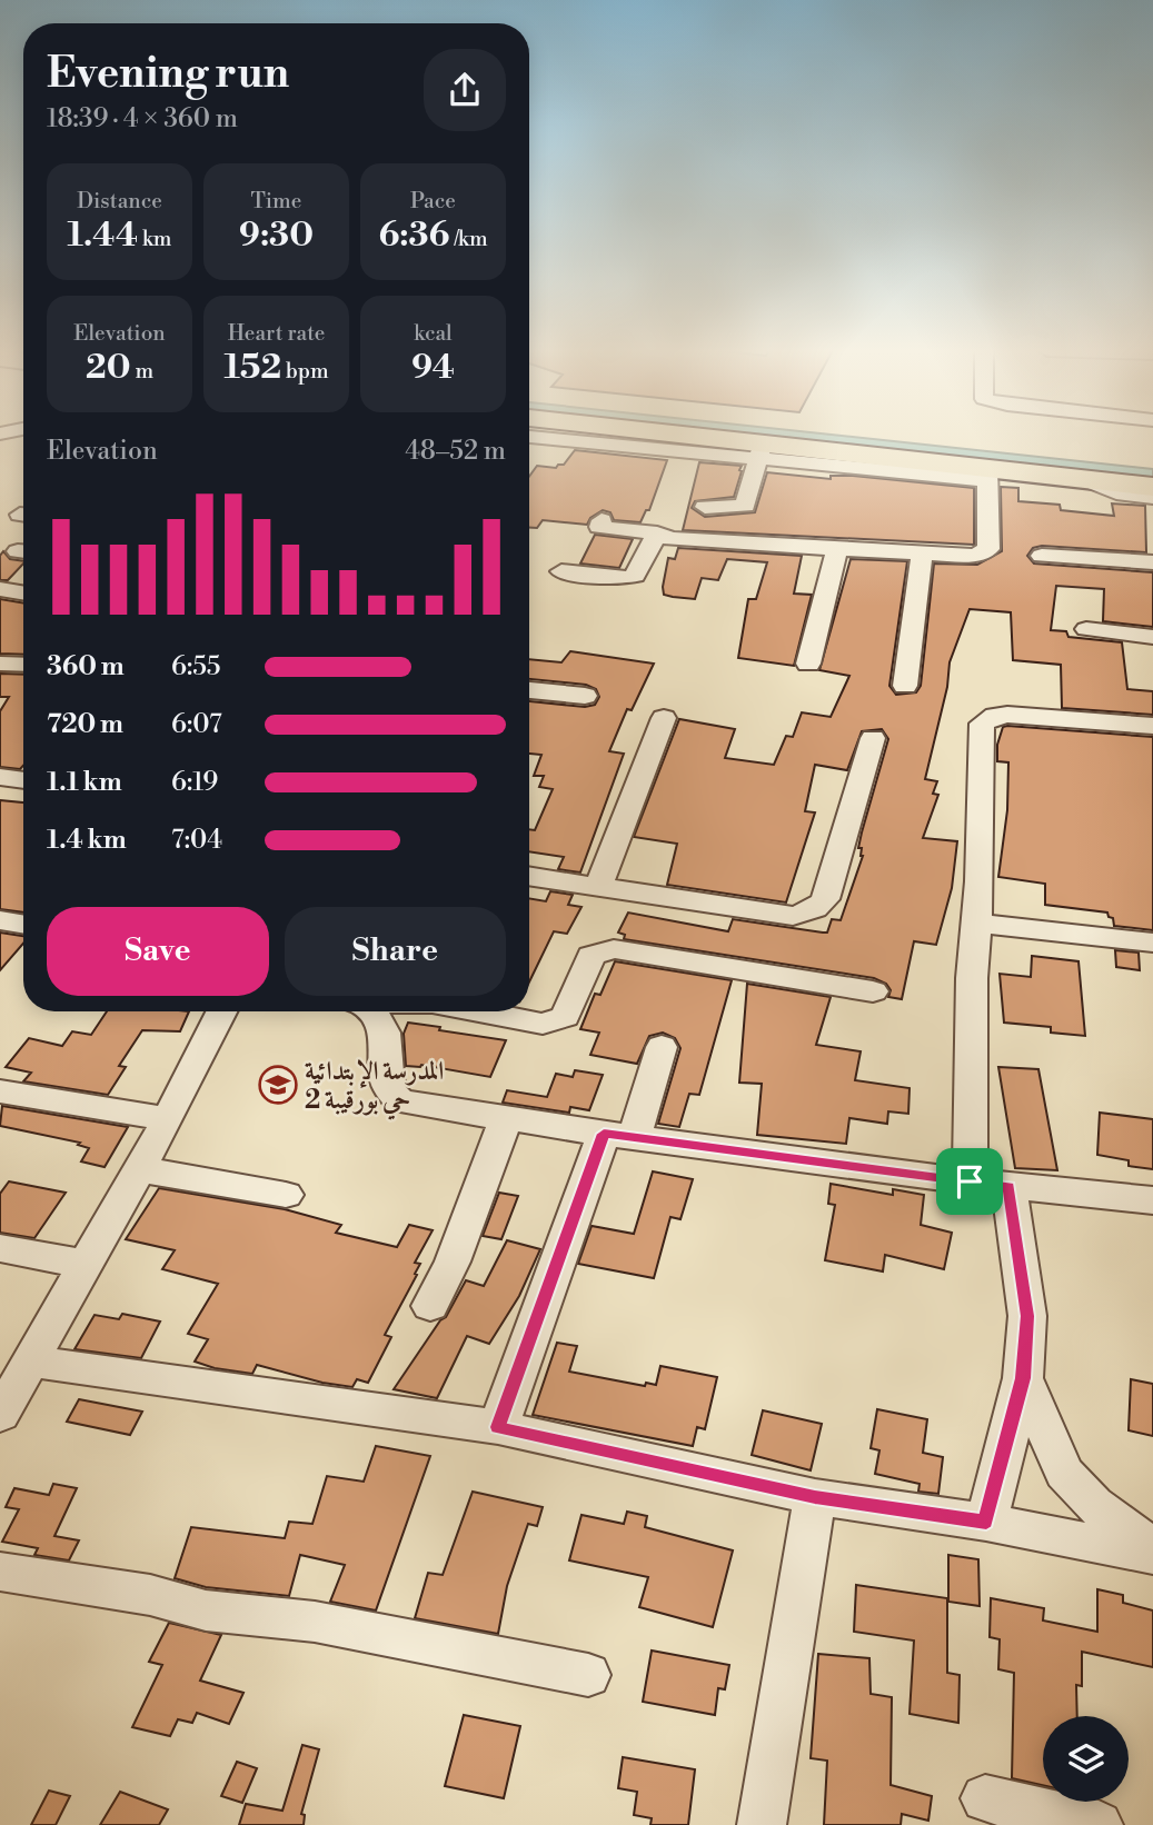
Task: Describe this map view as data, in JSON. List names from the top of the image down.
{
  "places": {
    "school or university": ["المدرسة الإبتدائية حي بورقيبة 2"]
  },
  "page": {
    "heading": ["Evening run", "18:39 · 4 × 360 m"],
    "stats": [
      ["Distance", "1.44 km"],
      ["Time", "9:30"],
      ["Pace", "6:36 /km"],
      ["Elevation", "20 m"],
      ["Heart rate", "152 bpm"],
      ["kcal", "94"]
    ],
    "chart": ["Elevation", "48–52 m"],
    "list": [
      {
        "name": "360 m",
        "note": "6:55"
      },
      {
        "name": "720 m",
        "note": "6:07"
      },
      {
        "name": "1.1 km",
        "note": "6:19"
      },
      {
        "name": "1.4 km",
        "note": "7:04"
      }
    ],
    "buttons": ["Save", "Share"]
  }
}
